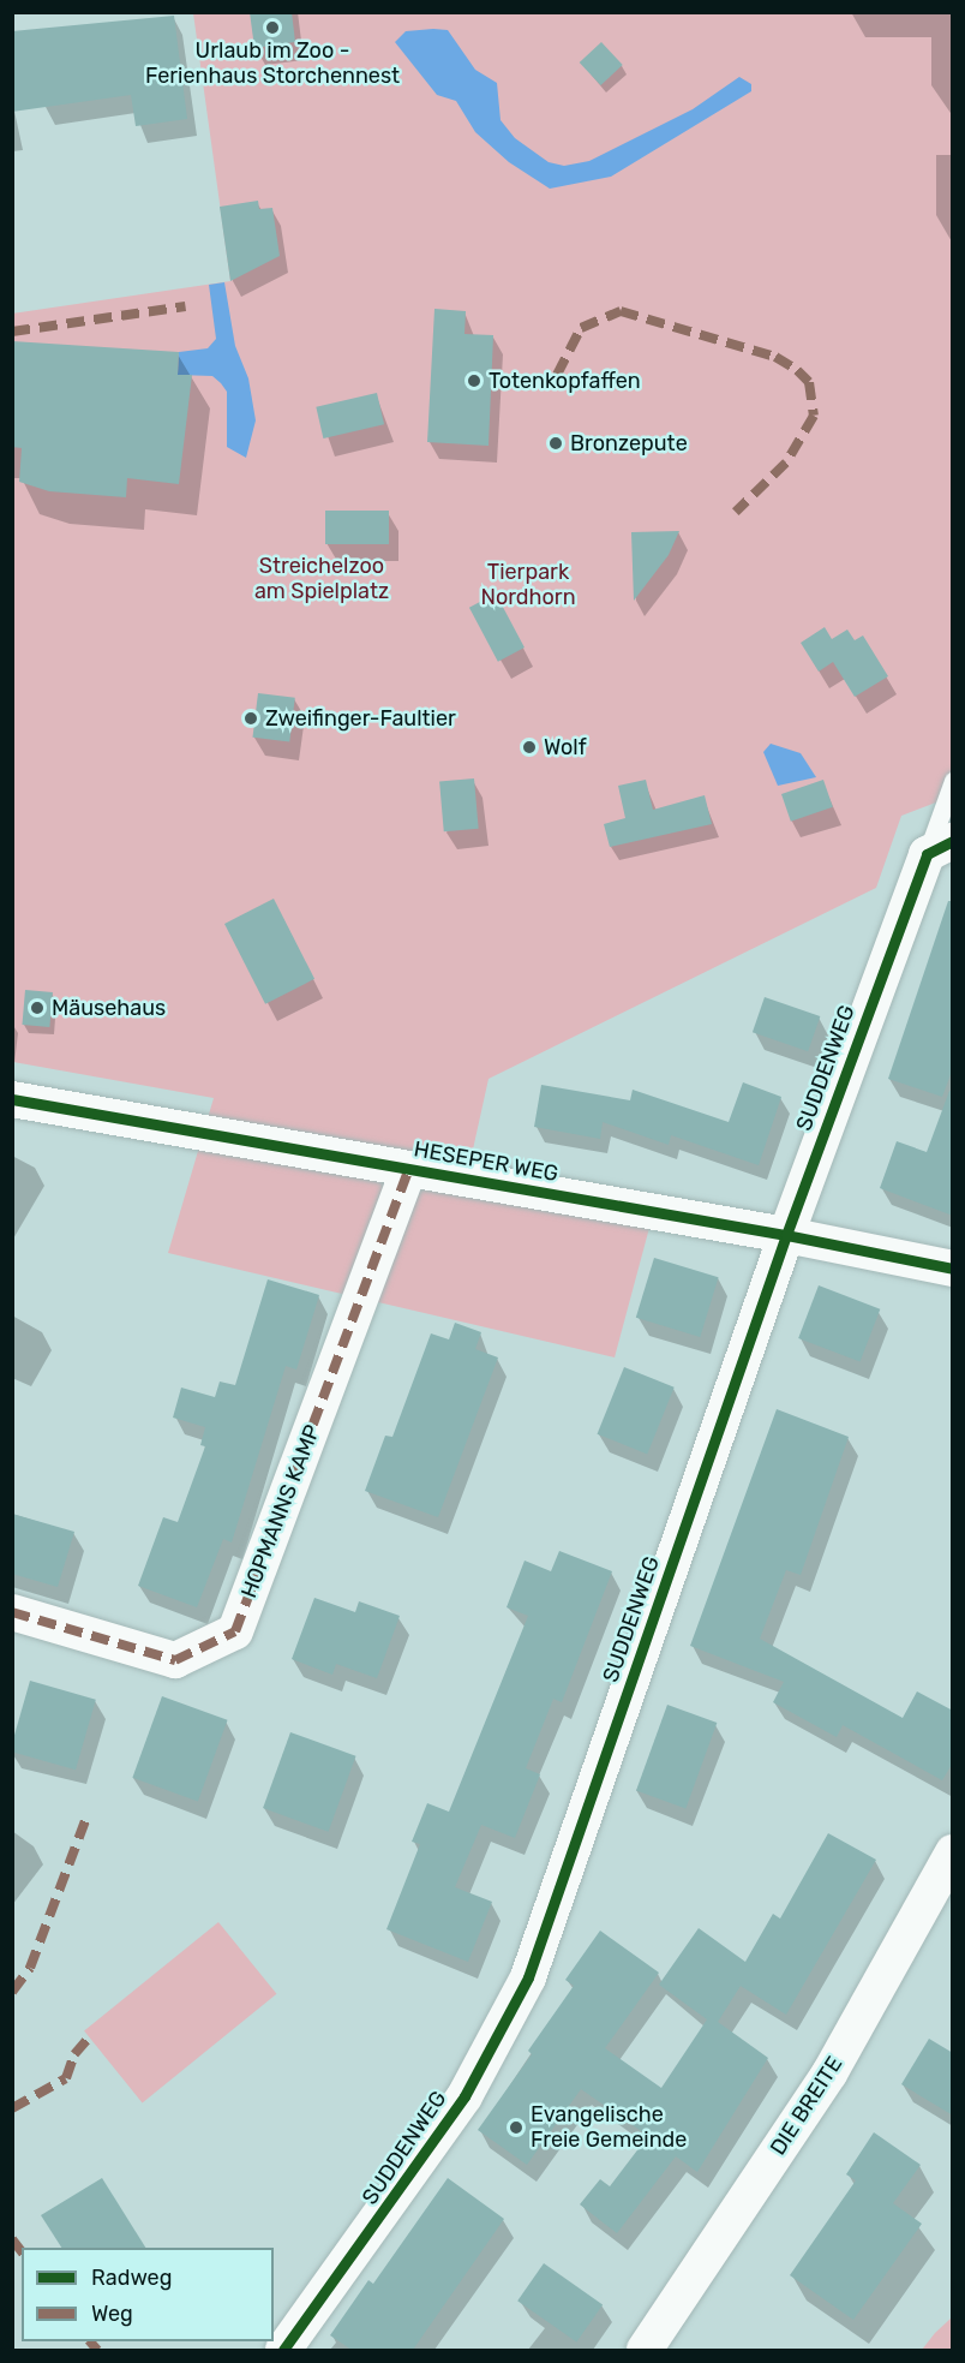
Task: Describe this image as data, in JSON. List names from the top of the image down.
{
  "streets": {
    "street": [
      "SUDDENWEG",
      "HESEPER WEG",
      "HOPMANNS KAMP",
      "DIE BREITE"
    ]
  },
  "crossings": [
    ["SUDDENWEG", "HESEPER WEG"],
    ["HESEPER WEG", "HOPMANNS KAMP"]
  ],
  "parks": ["Streichelzoo am Spielplatz", "Tierpark Nordhorn"],
  "places": [
    "Urlaub im Zoo - Ferienhaus Storchennest",
    "Totenkopfaffen",
    "Bronzepute",
    "Zweifinger-Faultier",
    "Wolf",
    "Mäusehaus",
    "Evangelische Freie Gemeinde"
  ],
  "legend": ["Radweg", "Weg"]
}
